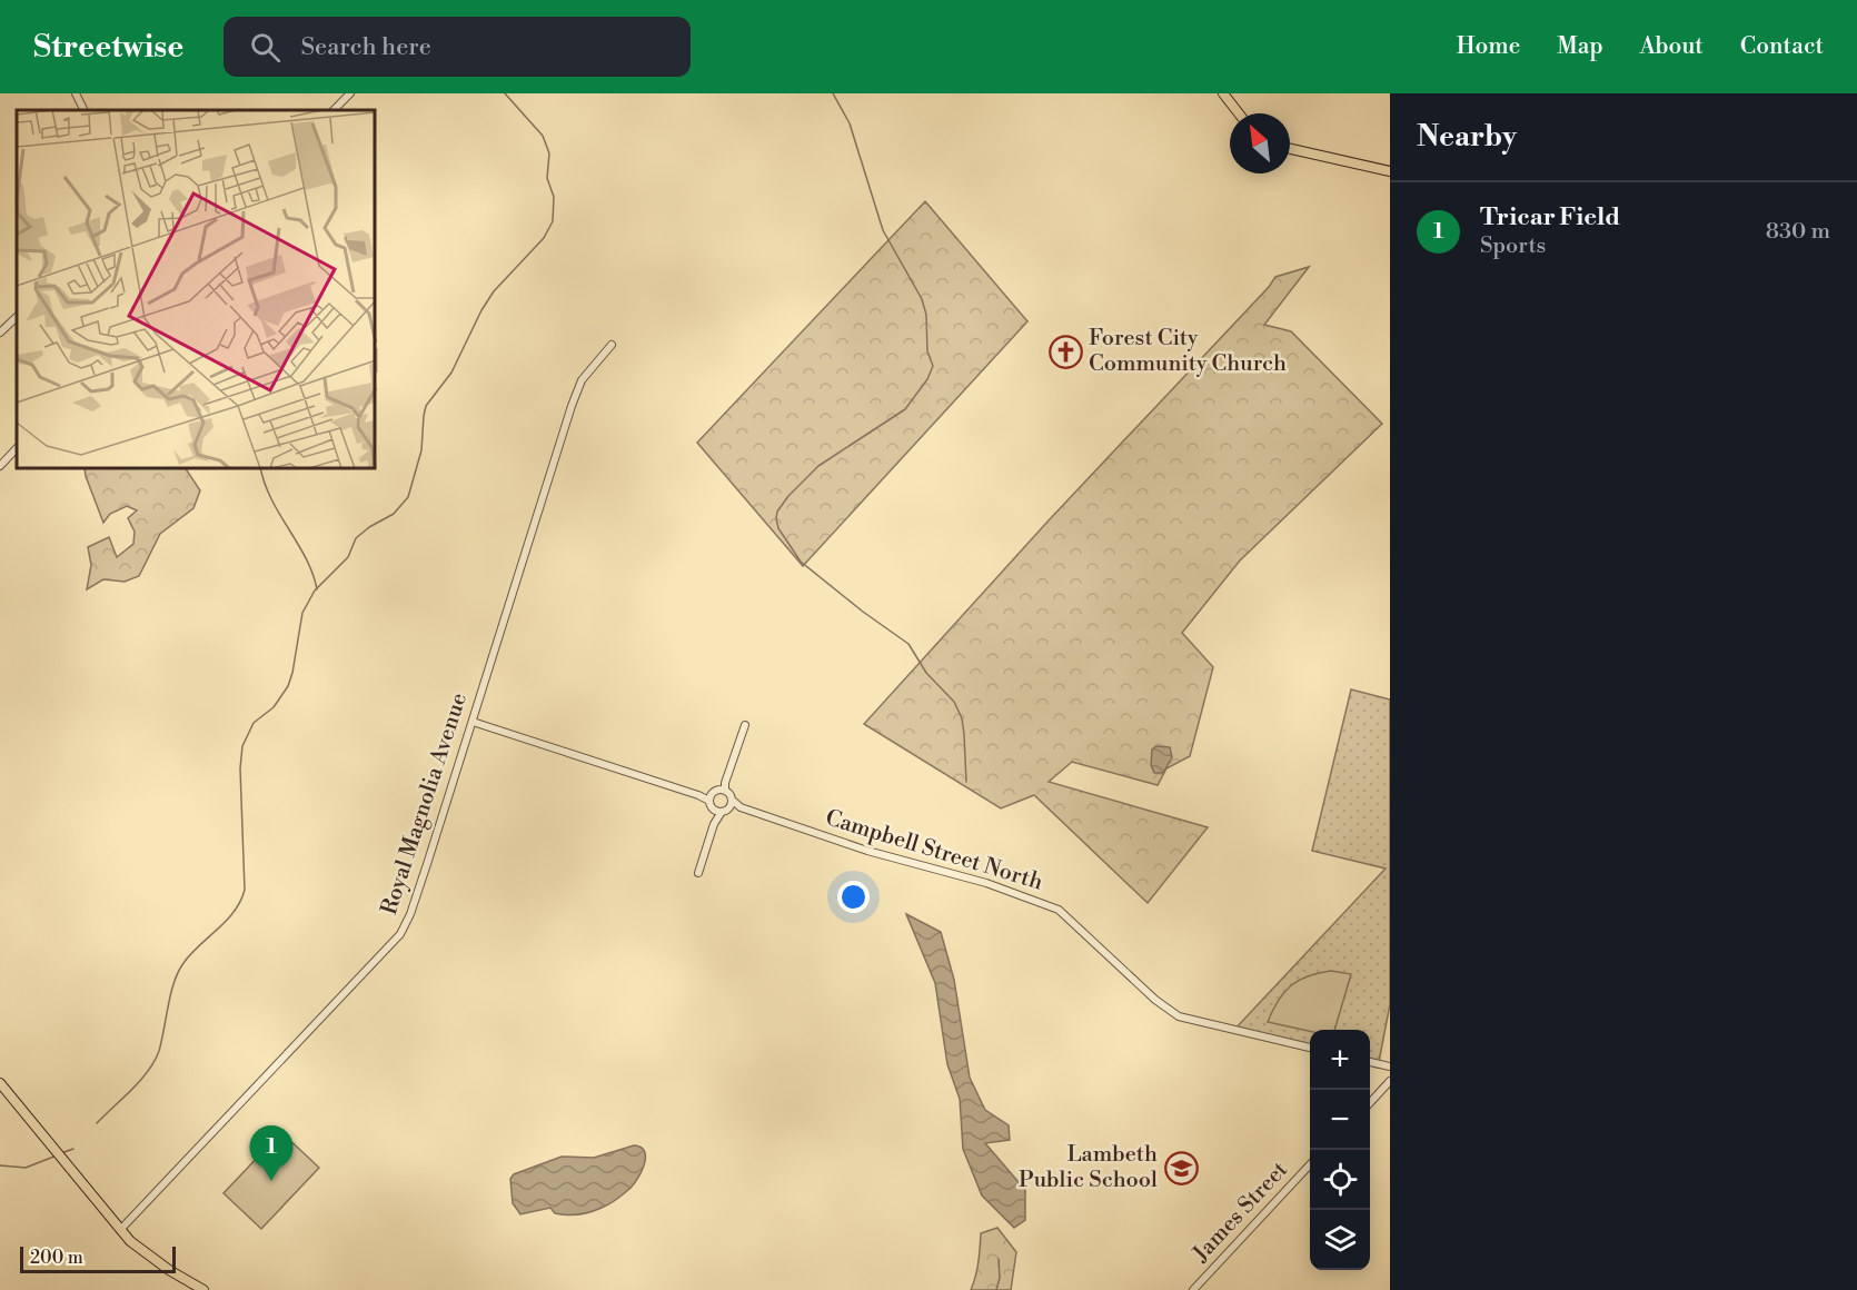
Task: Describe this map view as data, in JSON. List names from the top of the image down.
{
  "streets": {
    "street": ["Royal Magnolia Avenue", "Campbell Street North", "James Street"]
  },
  "places": {
    "church": ["Forest City Community Church"],
    "school or university": ["Lambeth Public School"]
  },
  "scale_bar": "200 m",
  "north": "top left",
  "page": {
    "header": "Streetwise",
    "search": "Search here",
    "nav": [
      "Home",
      "Map",
      "About",
      "Contact"
    ],
    "heading": "Nearby",
    "list": [
      {
        "mark": "1",
        "name": "Tricar Field",
        "note": "Sports",
        "value": "830 m"
      }
    ],
    "map_buttons": ["+", "−"],
    "pins": "1",
    "scale": "200 m"
  }
}
